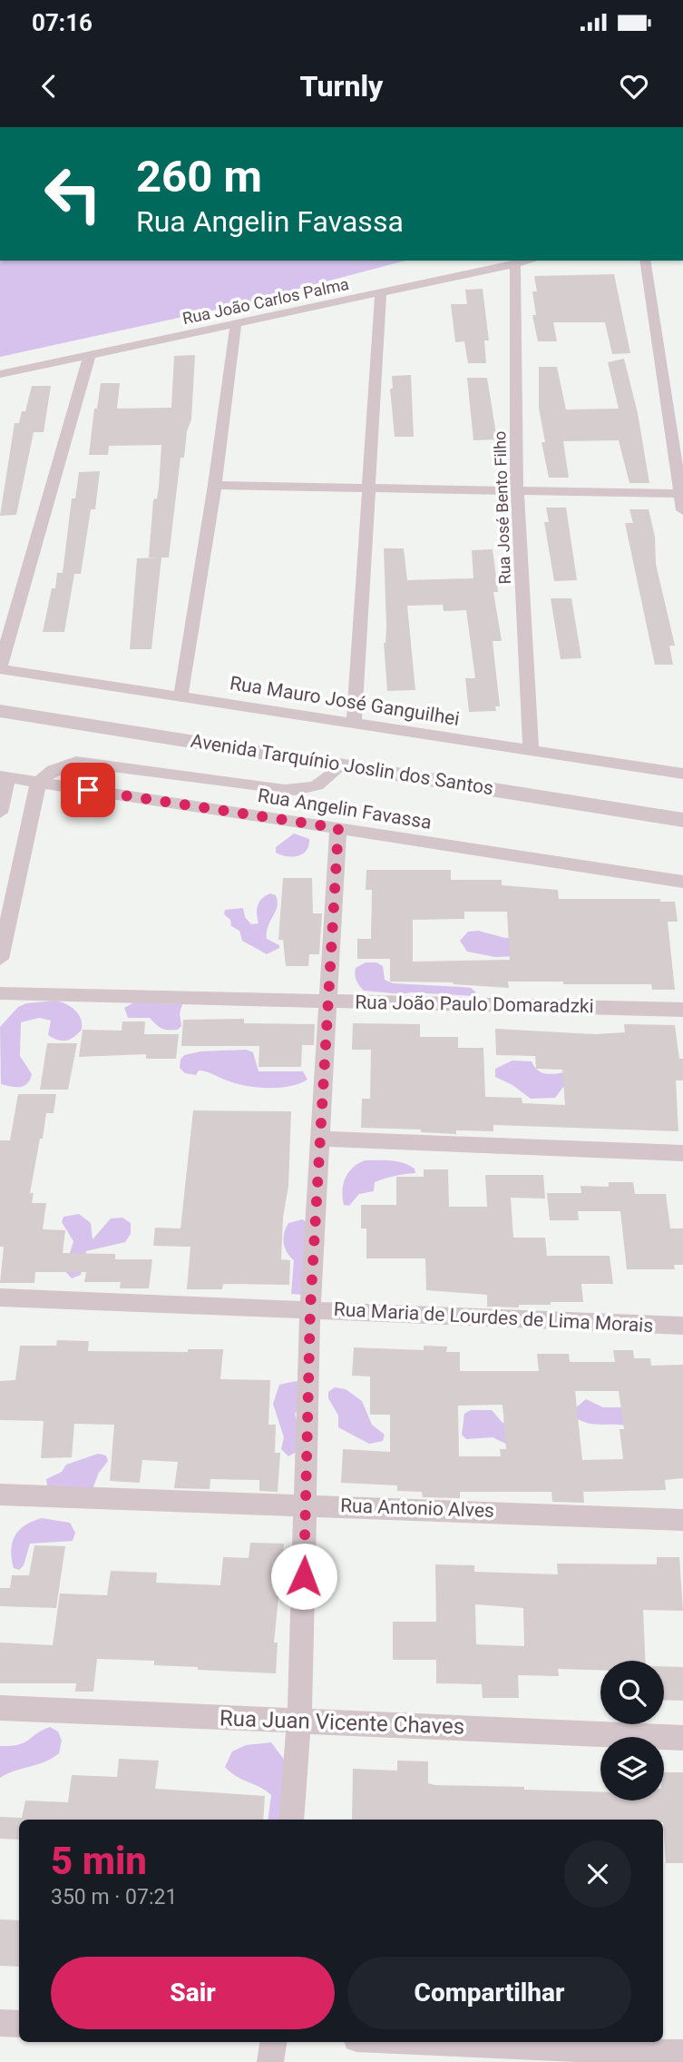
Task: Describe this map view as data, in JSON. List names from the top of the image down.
{
  "streets": {
    "street": [
      "Rua João Carlos Palma",
      "Rua José Bento Filho",
      "Rua Mauro José Ganguilhei",
      "Avenida Tarquínio Joslin dos Santos",
      "Rua Angelin Favassa",
      "Rua João Paulo Domaradzki",
      "Rua Maria de Lourdes de Lima Morais",
      "Rua Antonio Alves",
      "Rua Juan Vicente Chaves"
    ]
  },
  "crossings": [
    ["Rua João Carlos Palma", "Rua José Bento Filho"],
    ["Rua José Bento Filho", "Rua Mauro José Ganguilhei"]
  ],
  "page": {
    "status": "07:16",
    "header": "Turnly",
    "turn": ["260 m", "Rua Angelin Favassa"],
    "heading": ["5 min", "350 m · 07:21"],
    "buttons": ["Sair", "Compartilhar"]
  }
}
